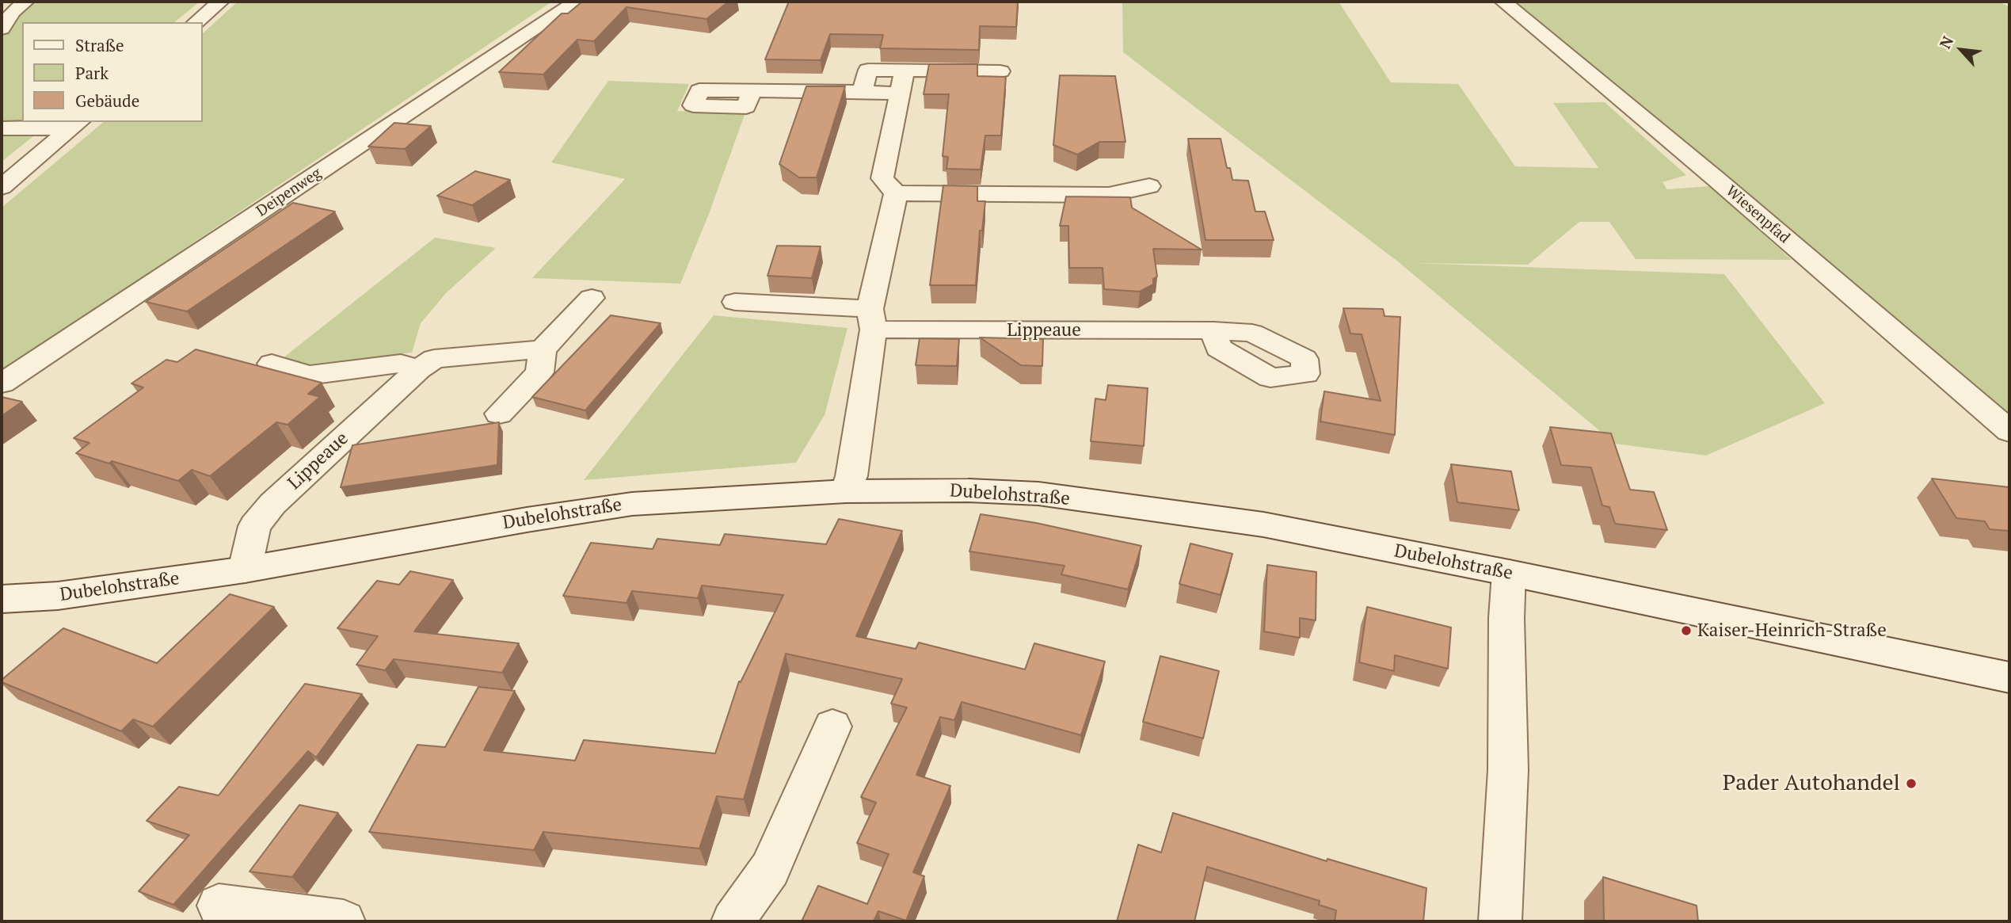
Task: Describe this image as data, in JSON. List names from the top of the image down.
{
  "streets": {
    "street": [
      "Deipenweg",
      "Wiesenpfad",
      "Lippeaue",
      "Dubelohstraße"
    ]
  },
  "crossings": [
    ["Lippeaue", "Dubelohstraße"]
  ],
  "places": ["Kaiser-Heinrich-Straße", "Pader Autohandel"],
  "legend": ["Straße", "Park", "Gebäude"],
  "north": "top left"
}
